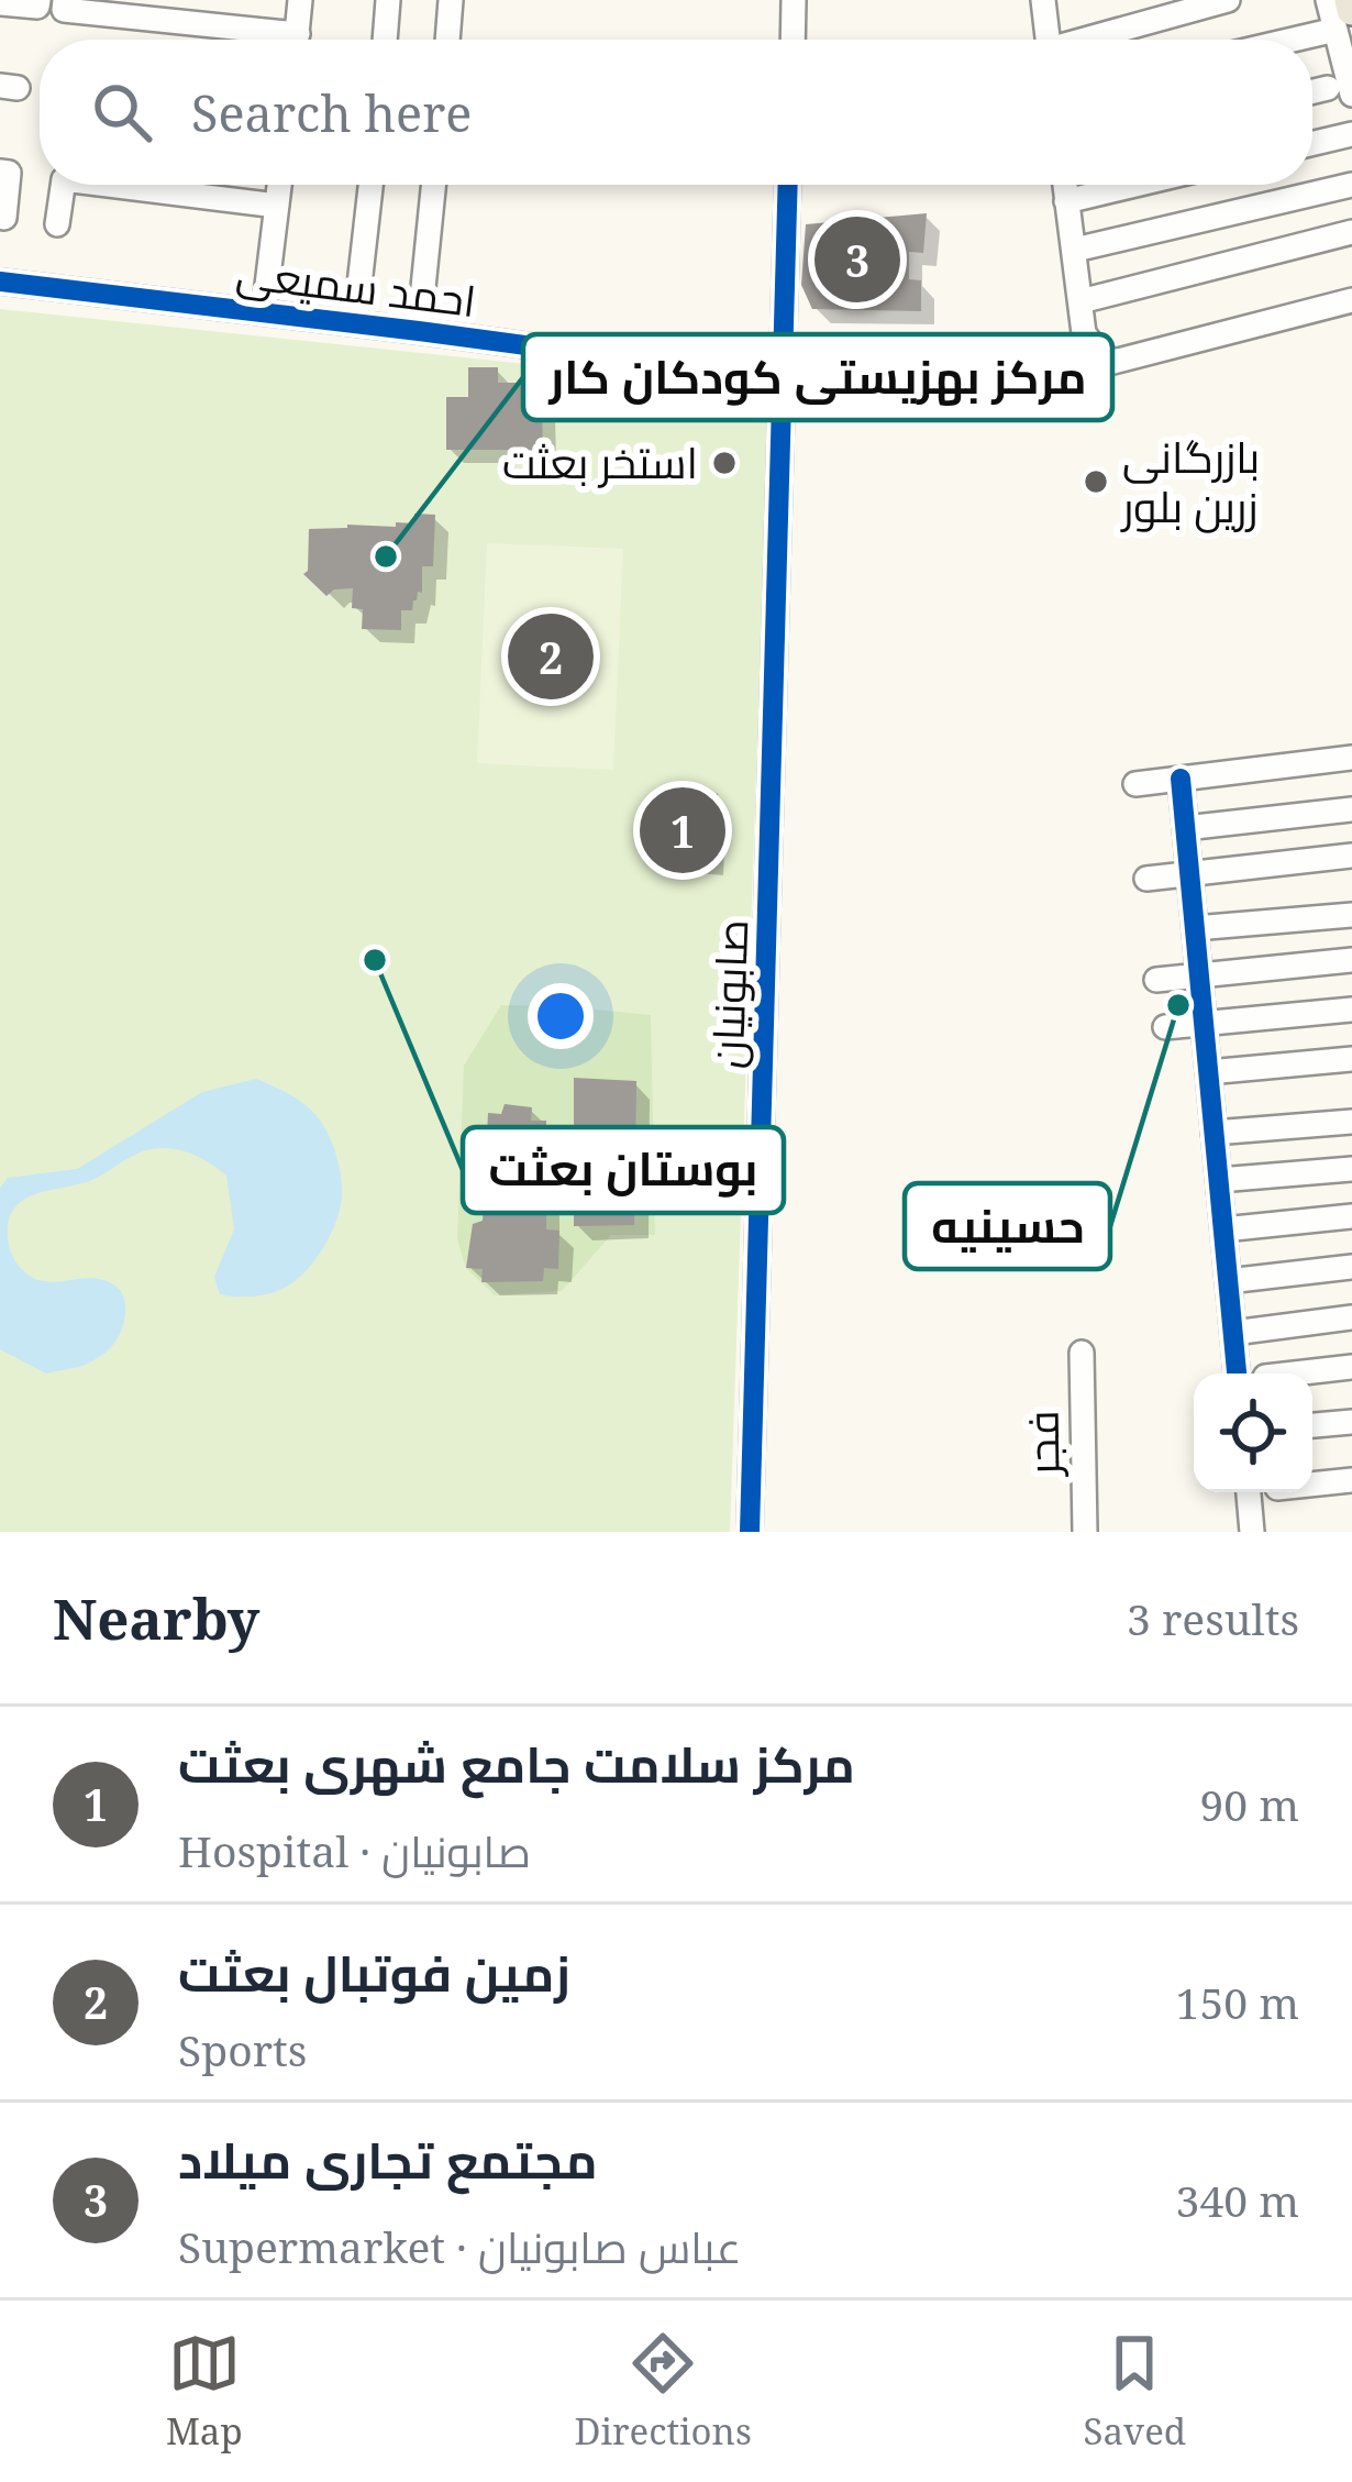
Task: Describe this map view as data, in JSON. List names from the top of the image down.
{
  "streets": {
    "street": ["احمد سمیعی", "صابونیان", "فجر"]
  },
  "crossings": [
    ["احمد سمیعی", "صابونیان"]
  ],
  "places": [
    "استخر بعثت",
    "بازرگانی زرین بلور",
    "مرکز بهزیستی کودکان کار",
    "بوستان بعثت",
    "حسینیه"
  ],
  "page": {
    "search": "Search here",
    "pins": ["3", "2", "1"],
    "heading": ["Nearby", "3 results"],
    "list": [
      {
        "mark": "1",
        "name": "مرکز سلامت جامع شهری بعثت",
        "note": "Hospital · صابونیان",
        "value": "90 m"
      },
      {
        "mark": "2",
        "name": "زمین فوتبال بعثت",
        "note": "Sports",
        "value": "150 m"
      },
      {
        "mark": "3",
        "name": "مجتمع تجاری میلاد",
        "note": "Supermarket · عباس صابونیان",
        "value": "340 m"
      }
    ],
    "nav": ["Map", "Directions", "Saved"]
  }
}
